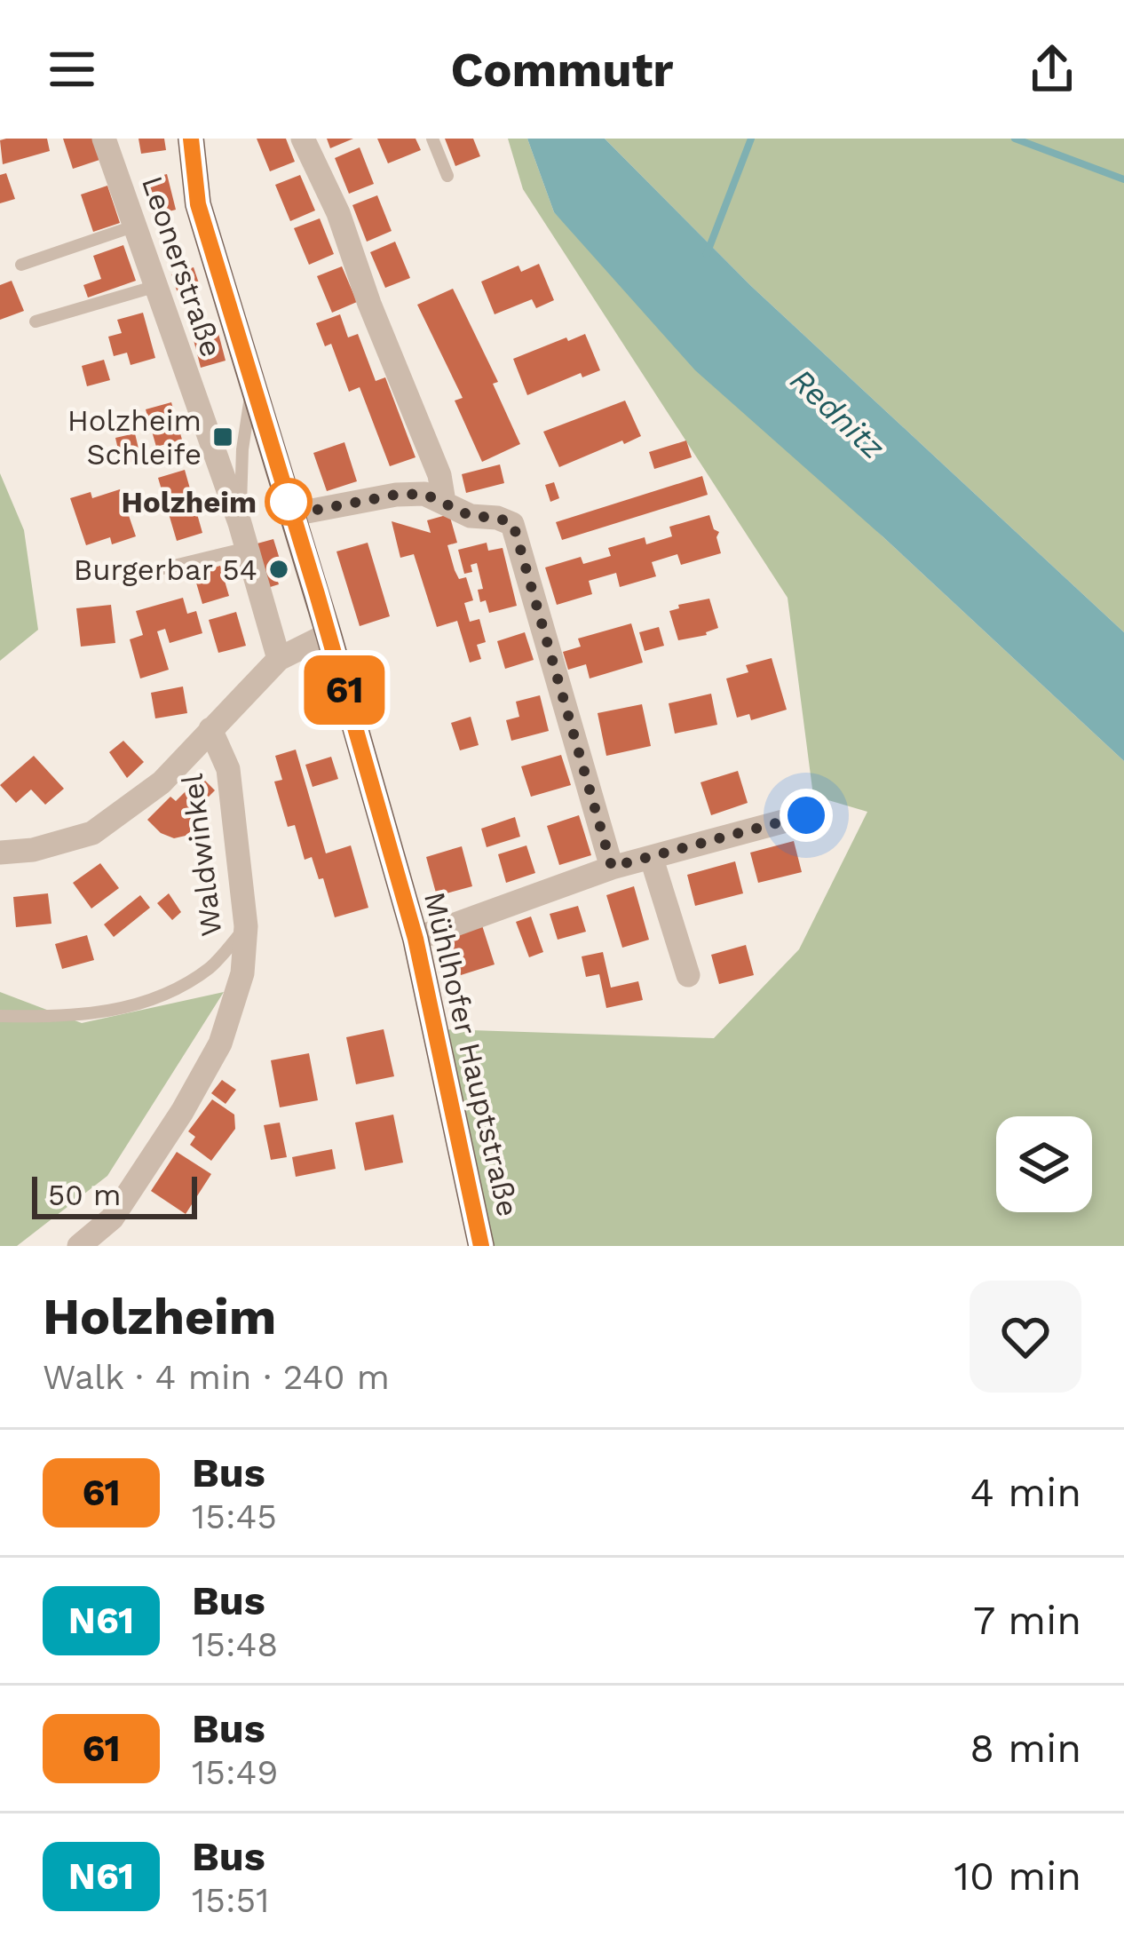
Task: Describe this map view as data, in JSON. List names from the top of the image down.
{
  "streets": {
    "main road": ["Mühlhofer Hauptstraße"],
    "street": ["Leonerstraße", "Waldwinkel"]
  },
  "water": ["Rednitz"],
  "places": {
    "transit": ["Holzheim Schleife"],
    "other": ["Holzheim", "Burgerbar 54"]
  },
  "lines": ["bus line 61"],
  "scale_bar": "50 m",
  "page": {
    "header": "Commutr",
    "on_map": "61",
    "scale": "50 m",
    "heading": ["Holzheim", "Walk · 4 min · 240 m"],
    "list": [
      {
        "mark": "61",
        "name": "Bus",
        "note": "15:45",
        "value": "4 min"
      },
      {
        "mark": "N61",
        "name": "Bus",
        "note": "15:48",
        "value": "7 min"
      },
      {
        "mark": "61",
        "name": "Bus",
        "note": "15:49",
        "value": "8 min"
      },
      {
        "mark": "N61",
        "name": "Bus",
        "note": "15:51",
        "value": "10 min"
      }
    ]
  }
}
